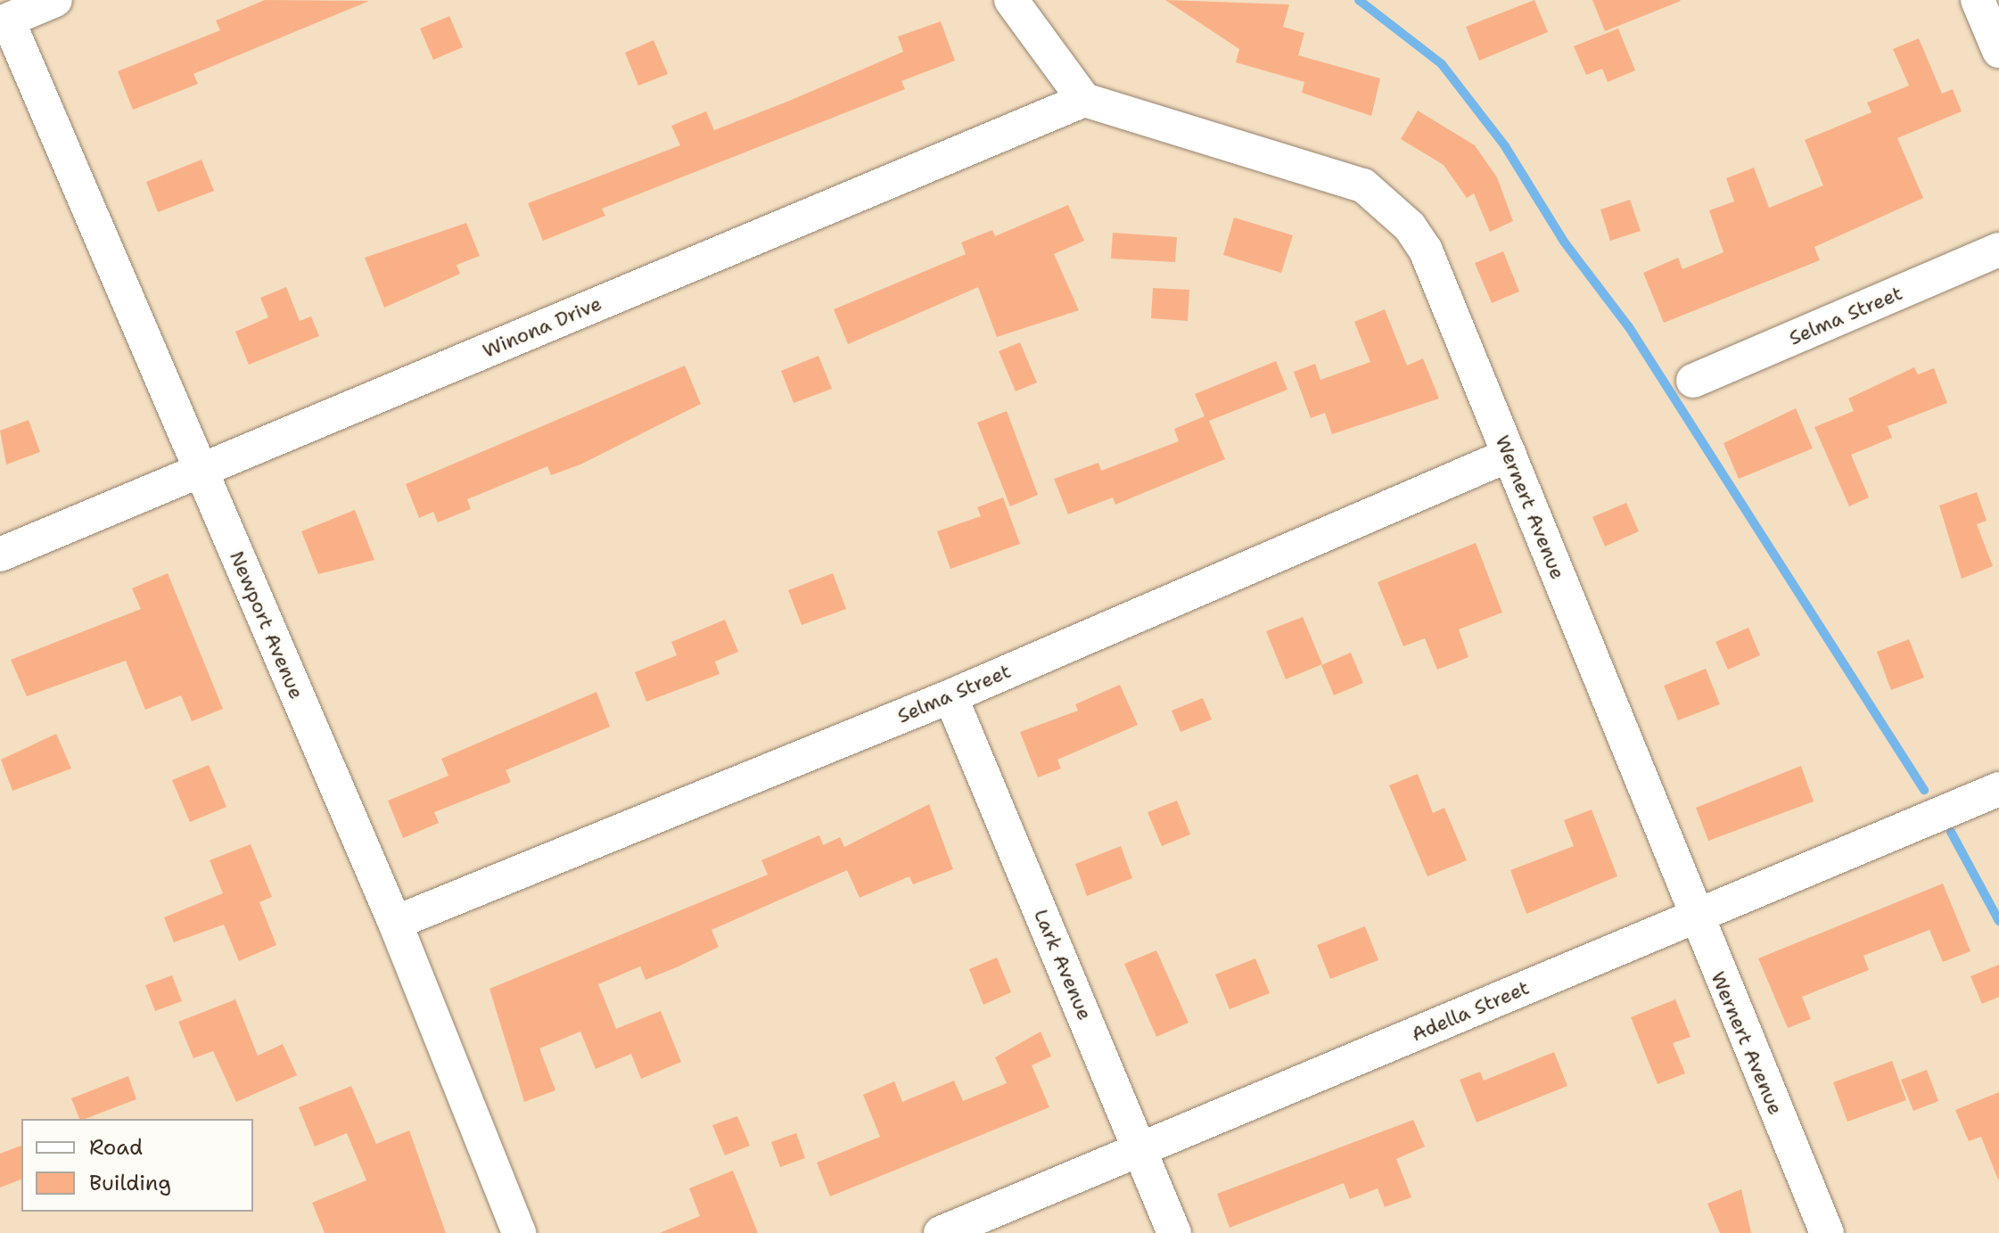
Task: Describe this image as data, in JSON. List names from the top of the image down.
{
  "streets": {
    "street": [
      "Selma Street",
      "Winona Drive",
      "Wernert Avenue",
      "Newport Avenue",
      "Lark Avenue",
      "Adella Street"
    ]
  },
  "crossings": [
    ["Selma Street", "Wernert Avenue"],
    ["Selma Street", "Newport Avenue"],
    ["Selma Street", "Lark Avenue"],
    ["Winona Drive", "Wernert Avenue"],
    ["Winona Drive", "Newport Avenue"],
    ["Wernert Avenue", "Adella Street"],
    ["Lark Avenue", "Adella Street"]
  ],
  "legend": ["Road", "Building"]
}
